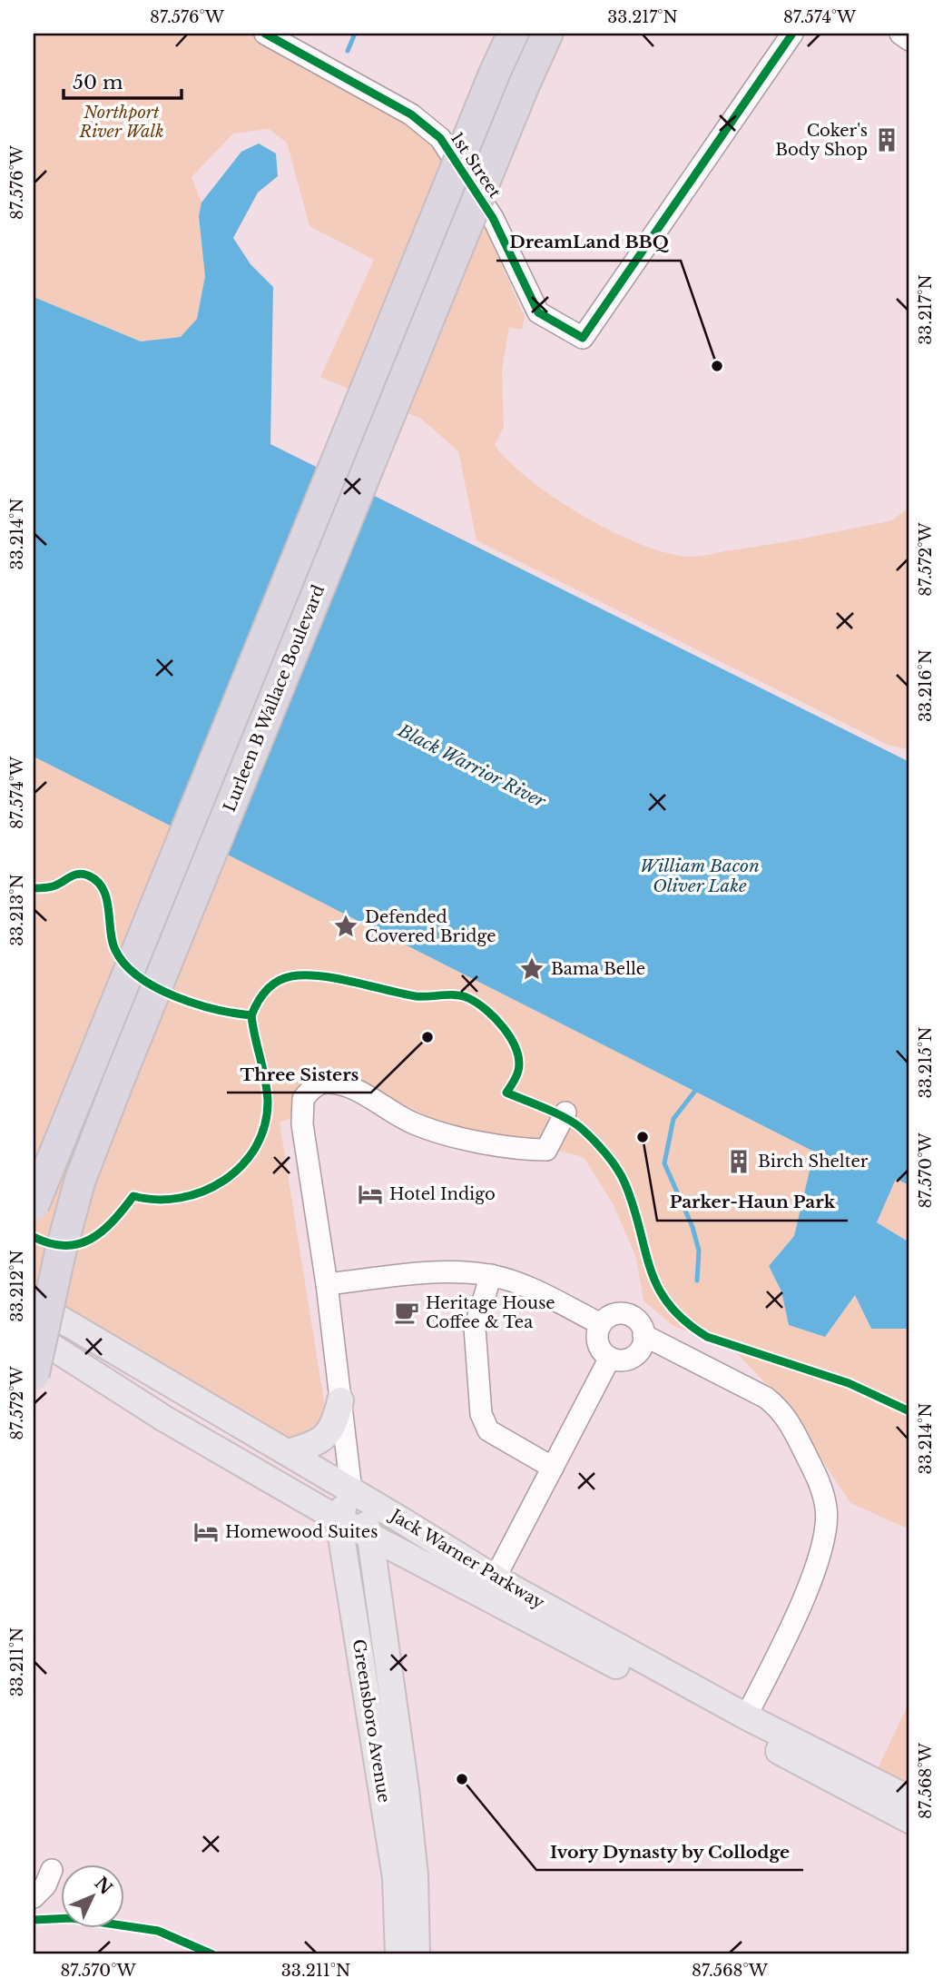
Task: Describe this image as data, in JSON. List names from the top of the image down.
{
  "streets": {
    "highway": ["Lurleen B Wallace Boulevard"],
    "main road": ["Jack Warner Parkway", "Greensboro Avenue"],
    "street": ["1st Street"]
  },
  "crossings": [
    ["Jack Warner Parkway", "Greensboro Avenue"]
  ],
  "water": ["Black Warrior River", "William Bacon Oliver Lake"],
  "parks": ["Northport River Walk"],
  "places": {
    "building": ["Coker's Body Shop", "Birch Shelter"],
    "other": [
      "DreamLand BBQ",
      "Three Sisters",
      "Parker-Haun Park",
      "Ivory Dynasty by Collodge"
    ],
    "place": ["Defended Covered Bridge", "Bama Belle"],
    "hotel": ["Hotel Indigo", "Homewood Suites"],
    "cafe": ["Heritage House Coffee & Tea"]
  },
  "scale_bar": "50 m",
  "north": "top right",
  "coordinates": [
    "87.576°W",
    "33.217°N",
    "87.574°W",
    "33.214°N",
    "87.572°W",
    "33.216°N",
    "33.213°N",
    "33.215°N",
    "87.570°W",
    "33.212°N",
    "33.211°N",
    "87.568°W"
  ]
}
